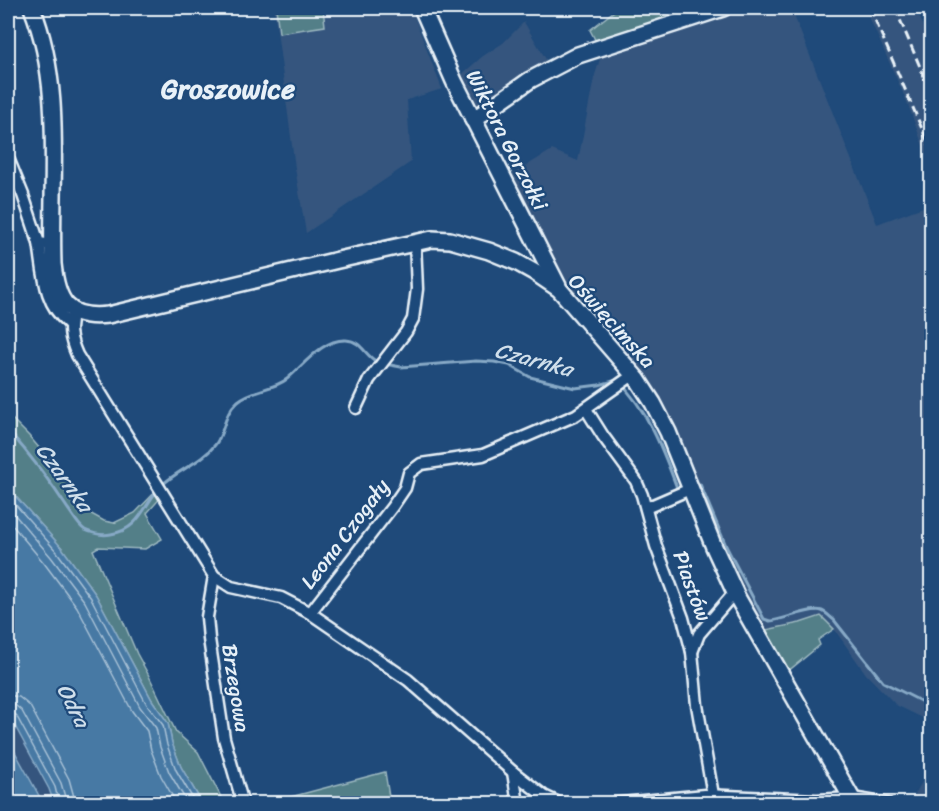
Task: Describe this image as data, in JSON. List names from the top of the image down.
{
  "streets": {
    "main road": ["Wiktora Gorzołki", "Oświęcimska"],
    "street": ["Leona Czogały", "Piastów", "Brzegowa"]
  },
  "crossings": [
    ["Wiktora Gorzołki", "Oświęcimska"],
    ["Oświęcimska", "Leona Czogały"],
    ["Leona Czogały", "Piastów"]
  ],
  "districts": ["Groszowice"],
  "water": ["Czarnka", "Odra"]
}
